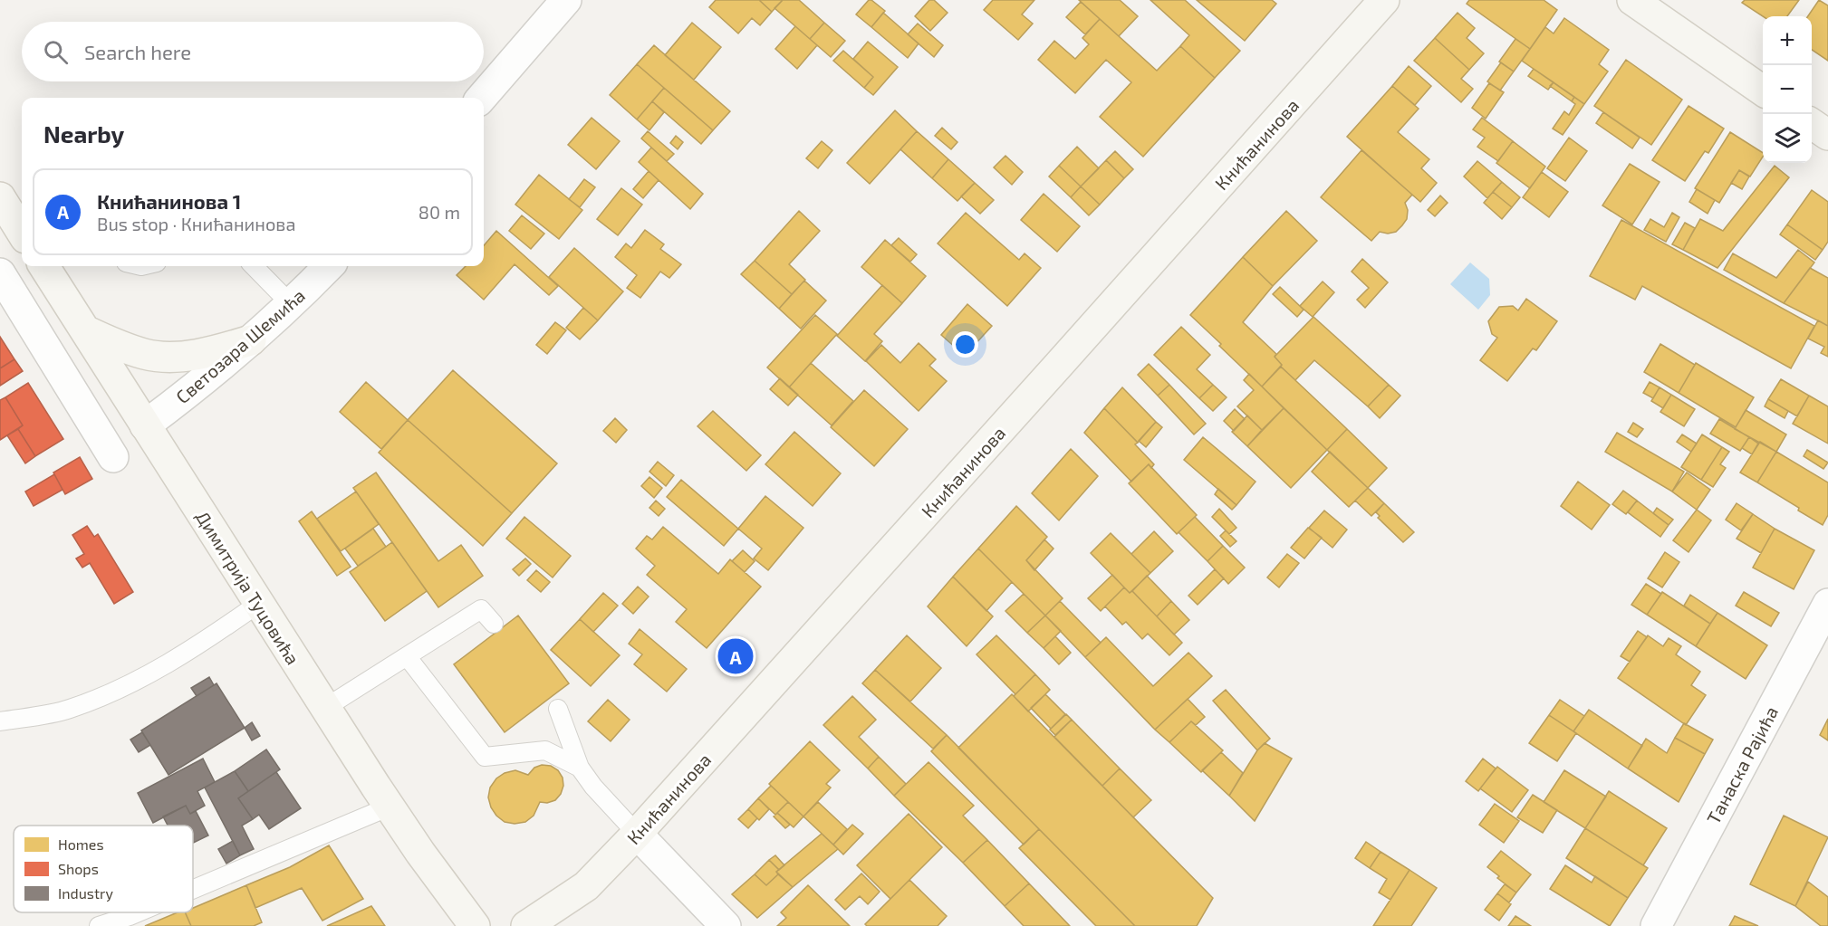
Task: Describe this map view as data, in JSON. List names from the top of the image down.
{
  "streets": {
    "main road": ["Книћанинова", "Димитрија Туцовића"],
    "street": ["Светозара Шемића", "Танаска Рајића"]
  },
  "crossings": [
    ["Светозара Шемића", "Димитрија Туцовића"]
  ],
  "legend": ["Homes", "Shops", "Industry"],
  "page": {
    "map_buttons": ["+", "−"],
    "search": "Search here",
    "heading": "Nearby",
    "list": [
      {
        "mark": "A",
        "name": "Книћанинова 1",
        "note": "Bus stop · Книћанинова",
        "value": "80 m"
      }
    ],
    "pins": "A"
  }
}
